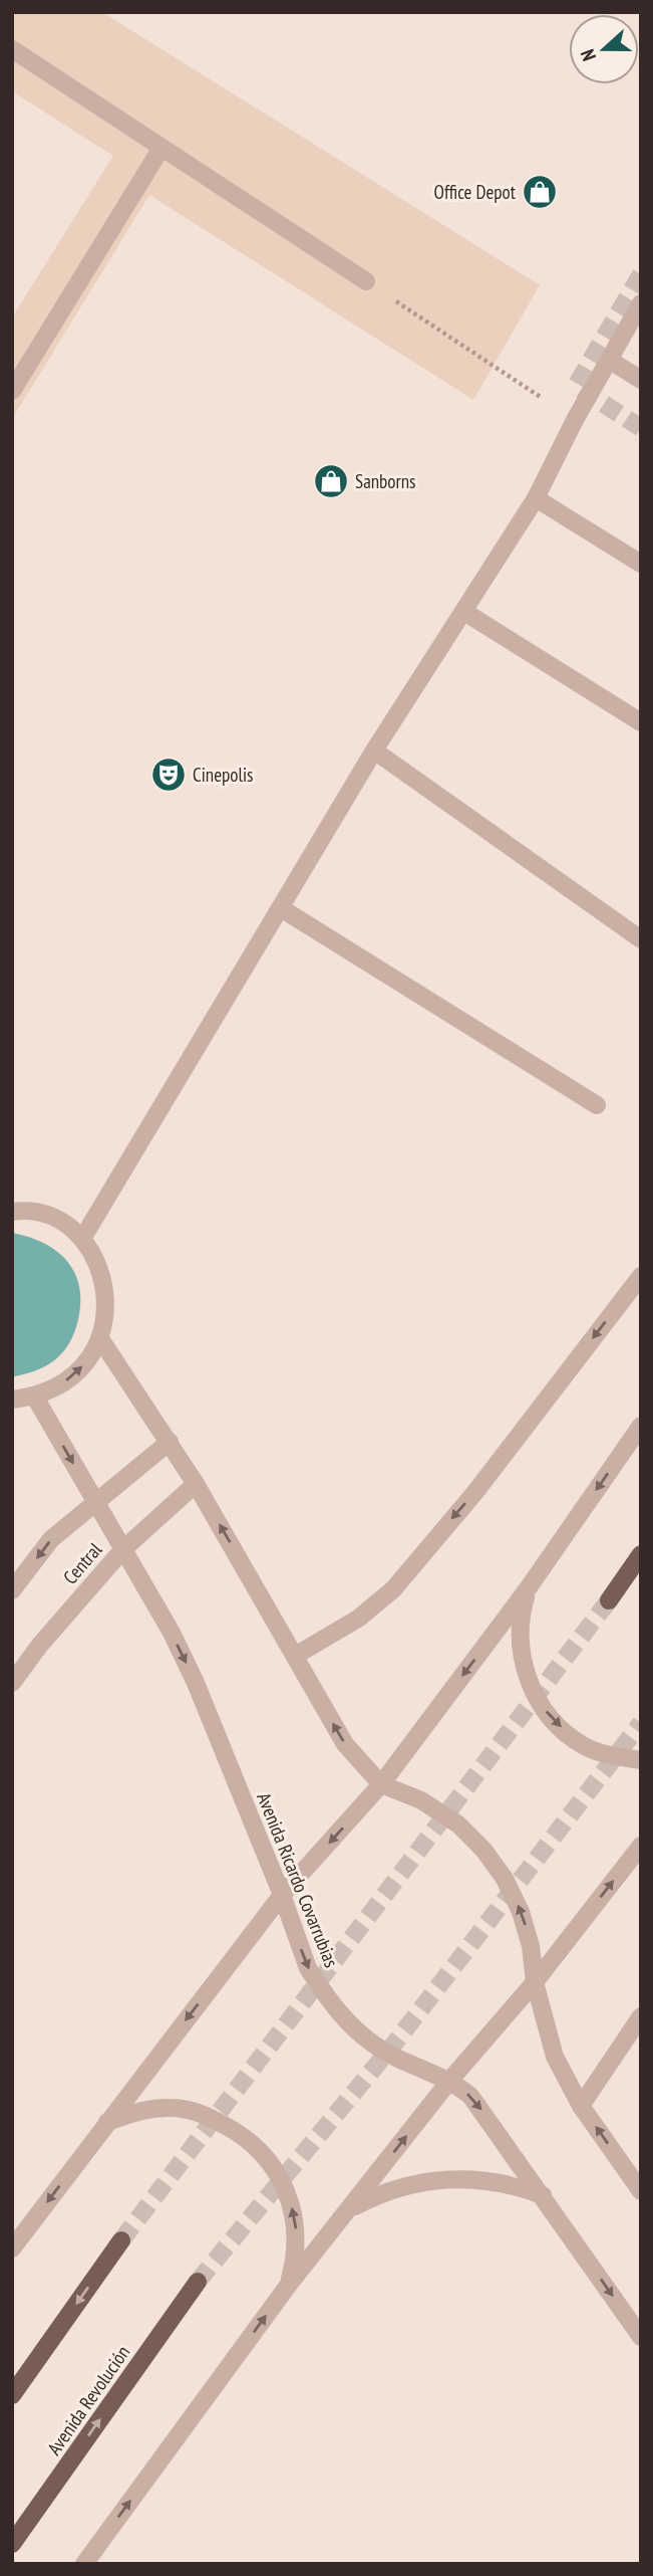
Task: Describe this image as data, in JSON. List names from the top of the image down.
{
  "streets": {
    "main road": ["Avenida Revolución"],
    "street": ["Central", "Avenida Ricardo Covarrubias"]
  },
  "crossings": [
    ["Central", "Avenida Ricardo Covarrubias"]
  ],
  "places": {
    "shop": ["Office Depot", "Sanborns"],
    "theatre": ["Cinepolis"]
  },
  "north": "left"
}
